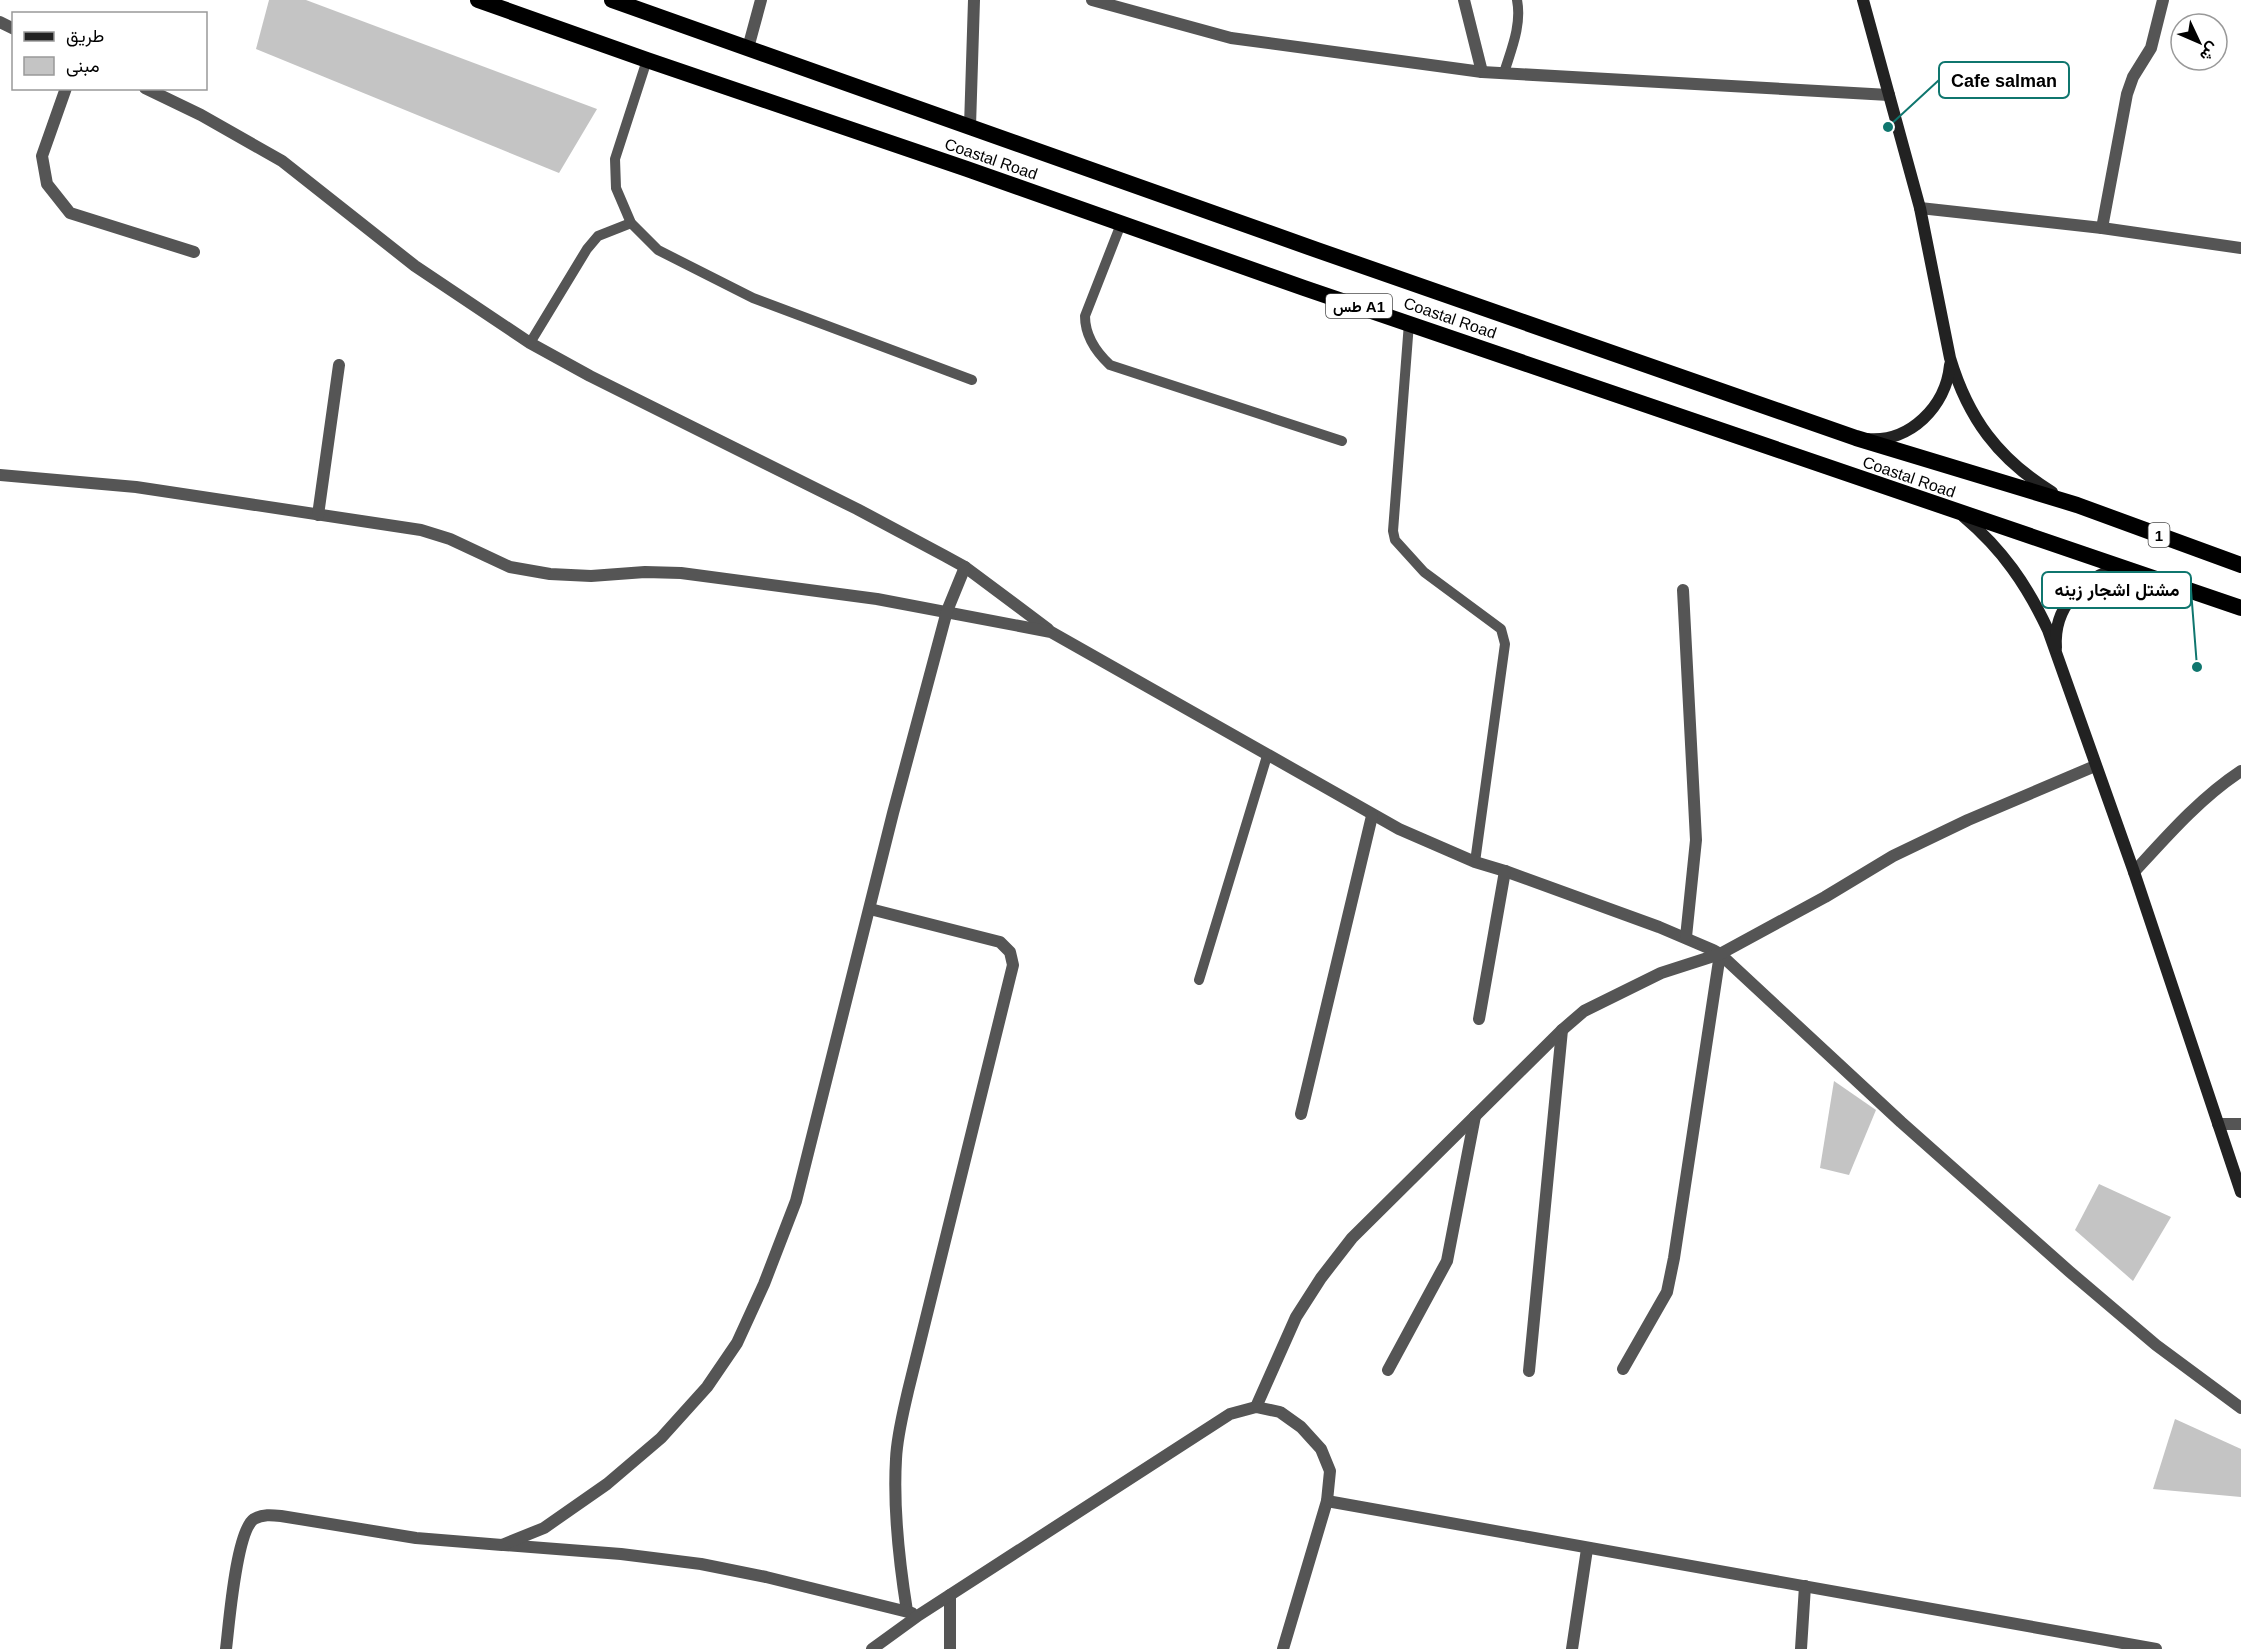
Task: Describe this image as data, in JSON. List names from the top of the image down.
{
  "streets": {
    "highway": ["Coastal Road", "طس A1", "1"]
  },
  "places": ["Cafe salman", "مشتل اشجار زينه"],
  "legend": ["طريق", "مبنى"],
  "north": "bottom right"
}
